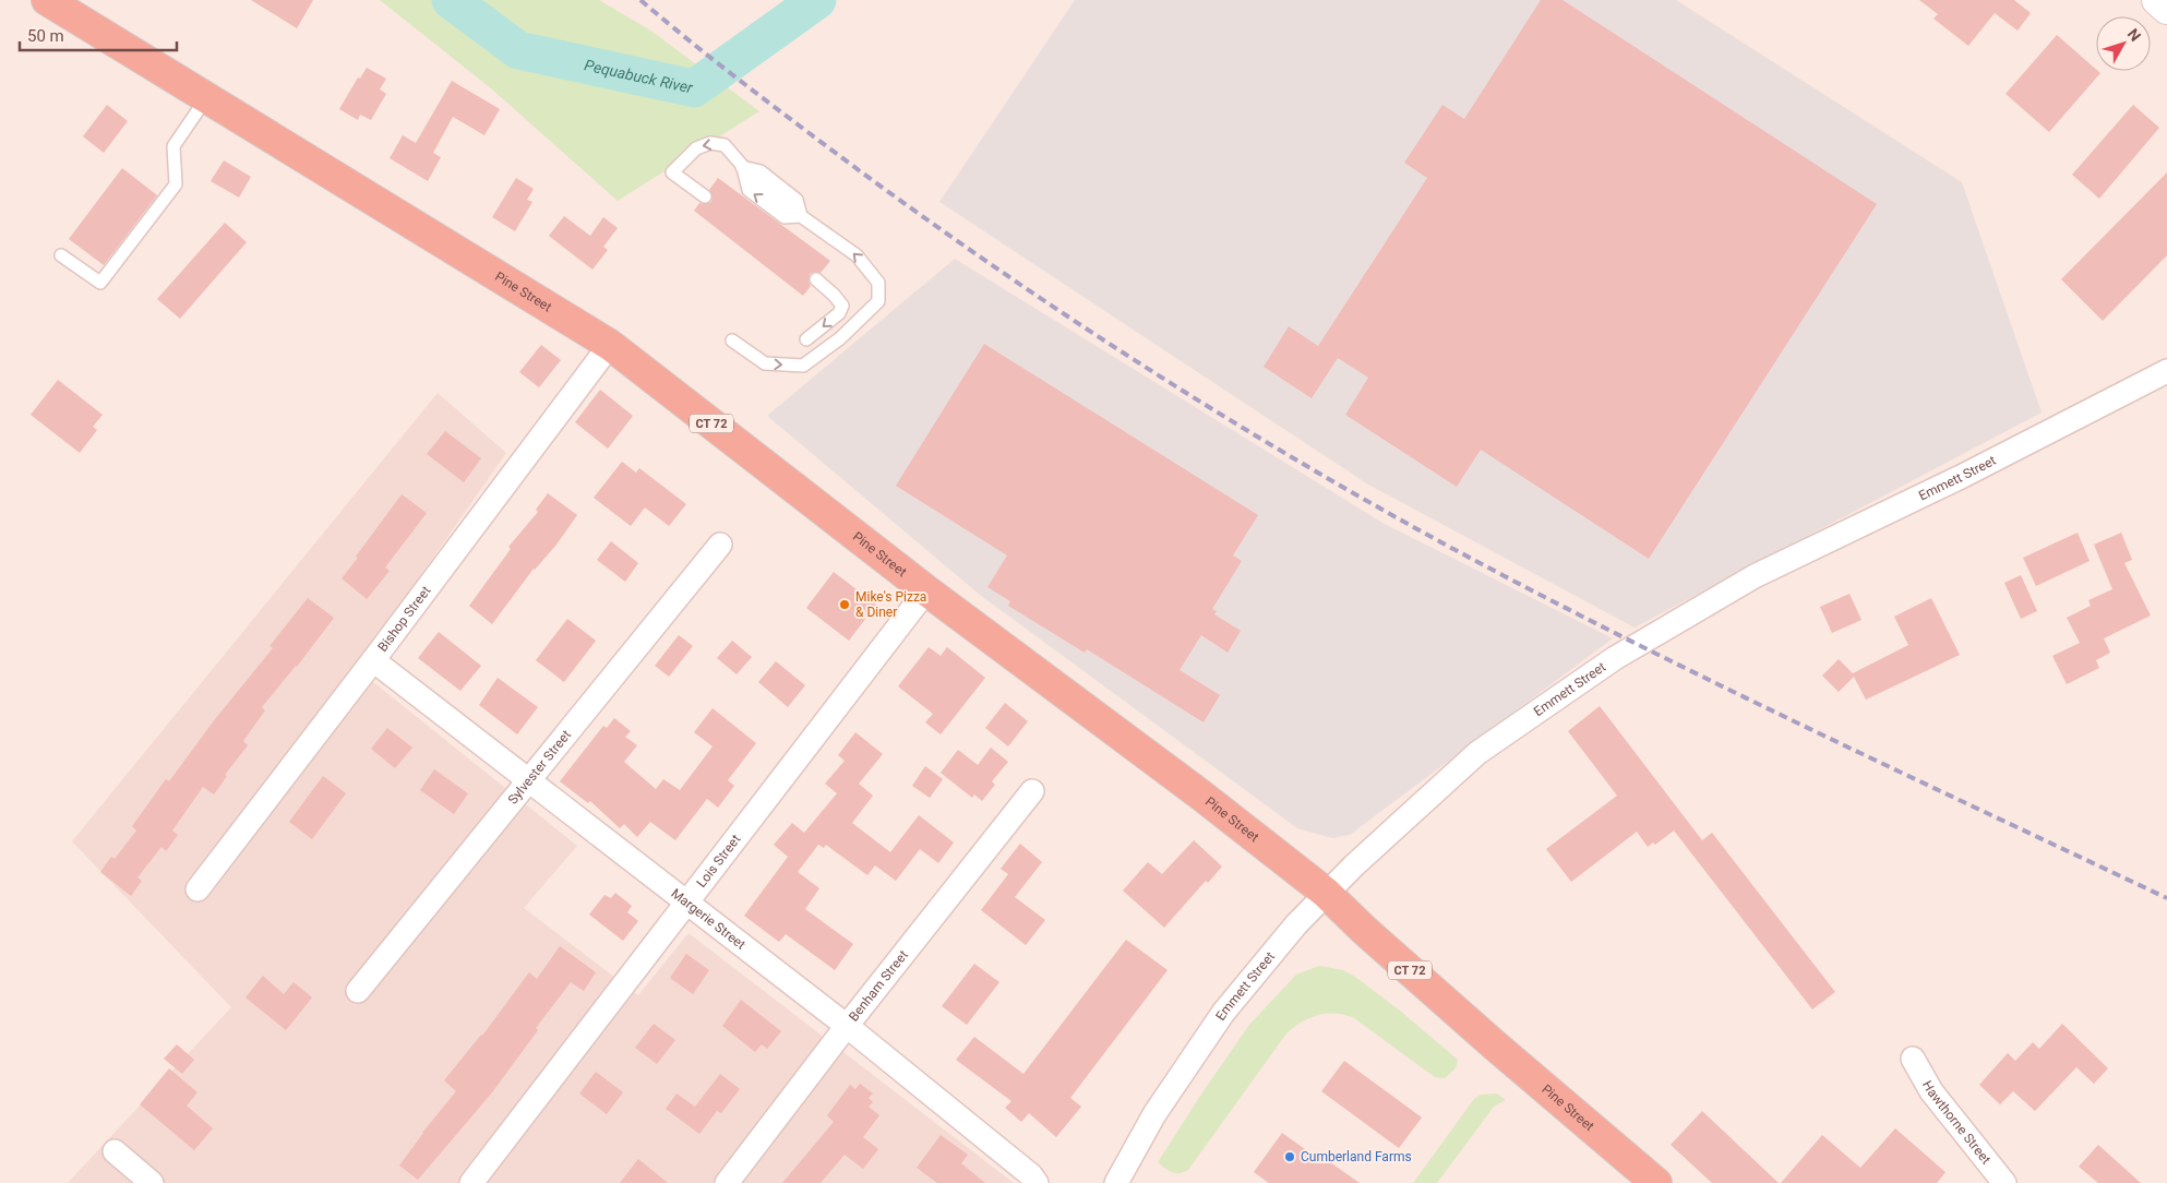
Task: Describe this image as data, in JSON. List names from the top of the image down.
{
  "streets": {
    "highway": ["Pine Street", "CT 72"],
    "street": [
      "Emmett Street",
      "Bishop Street",
      "Sylvester Street",
      "Lois Street",
      "Margerie Street",
      "Benham Street",
      "Hawthorne Street"
    ]
  },
  "crossings": [
    ["Pine Street", "Emmett Street"],
    ["Pine Street", "Bishop Street"],
    ["Pine Street", "Lois Street"],
    ["Bishop Street", "Margerie Street"],
    ["Sylvester Street", "Margerie Street"],
    ["Lois Street", "Margerie Street"],
    ["Margerie Street", "Benham Street"]
  ],
  "water": ["Pequabuck River"],
  "places": ["Mike's Pizza & Diner", "Cumberland Farms"],
  "scale_bar": "50 m",
  "north": "top right"
}
